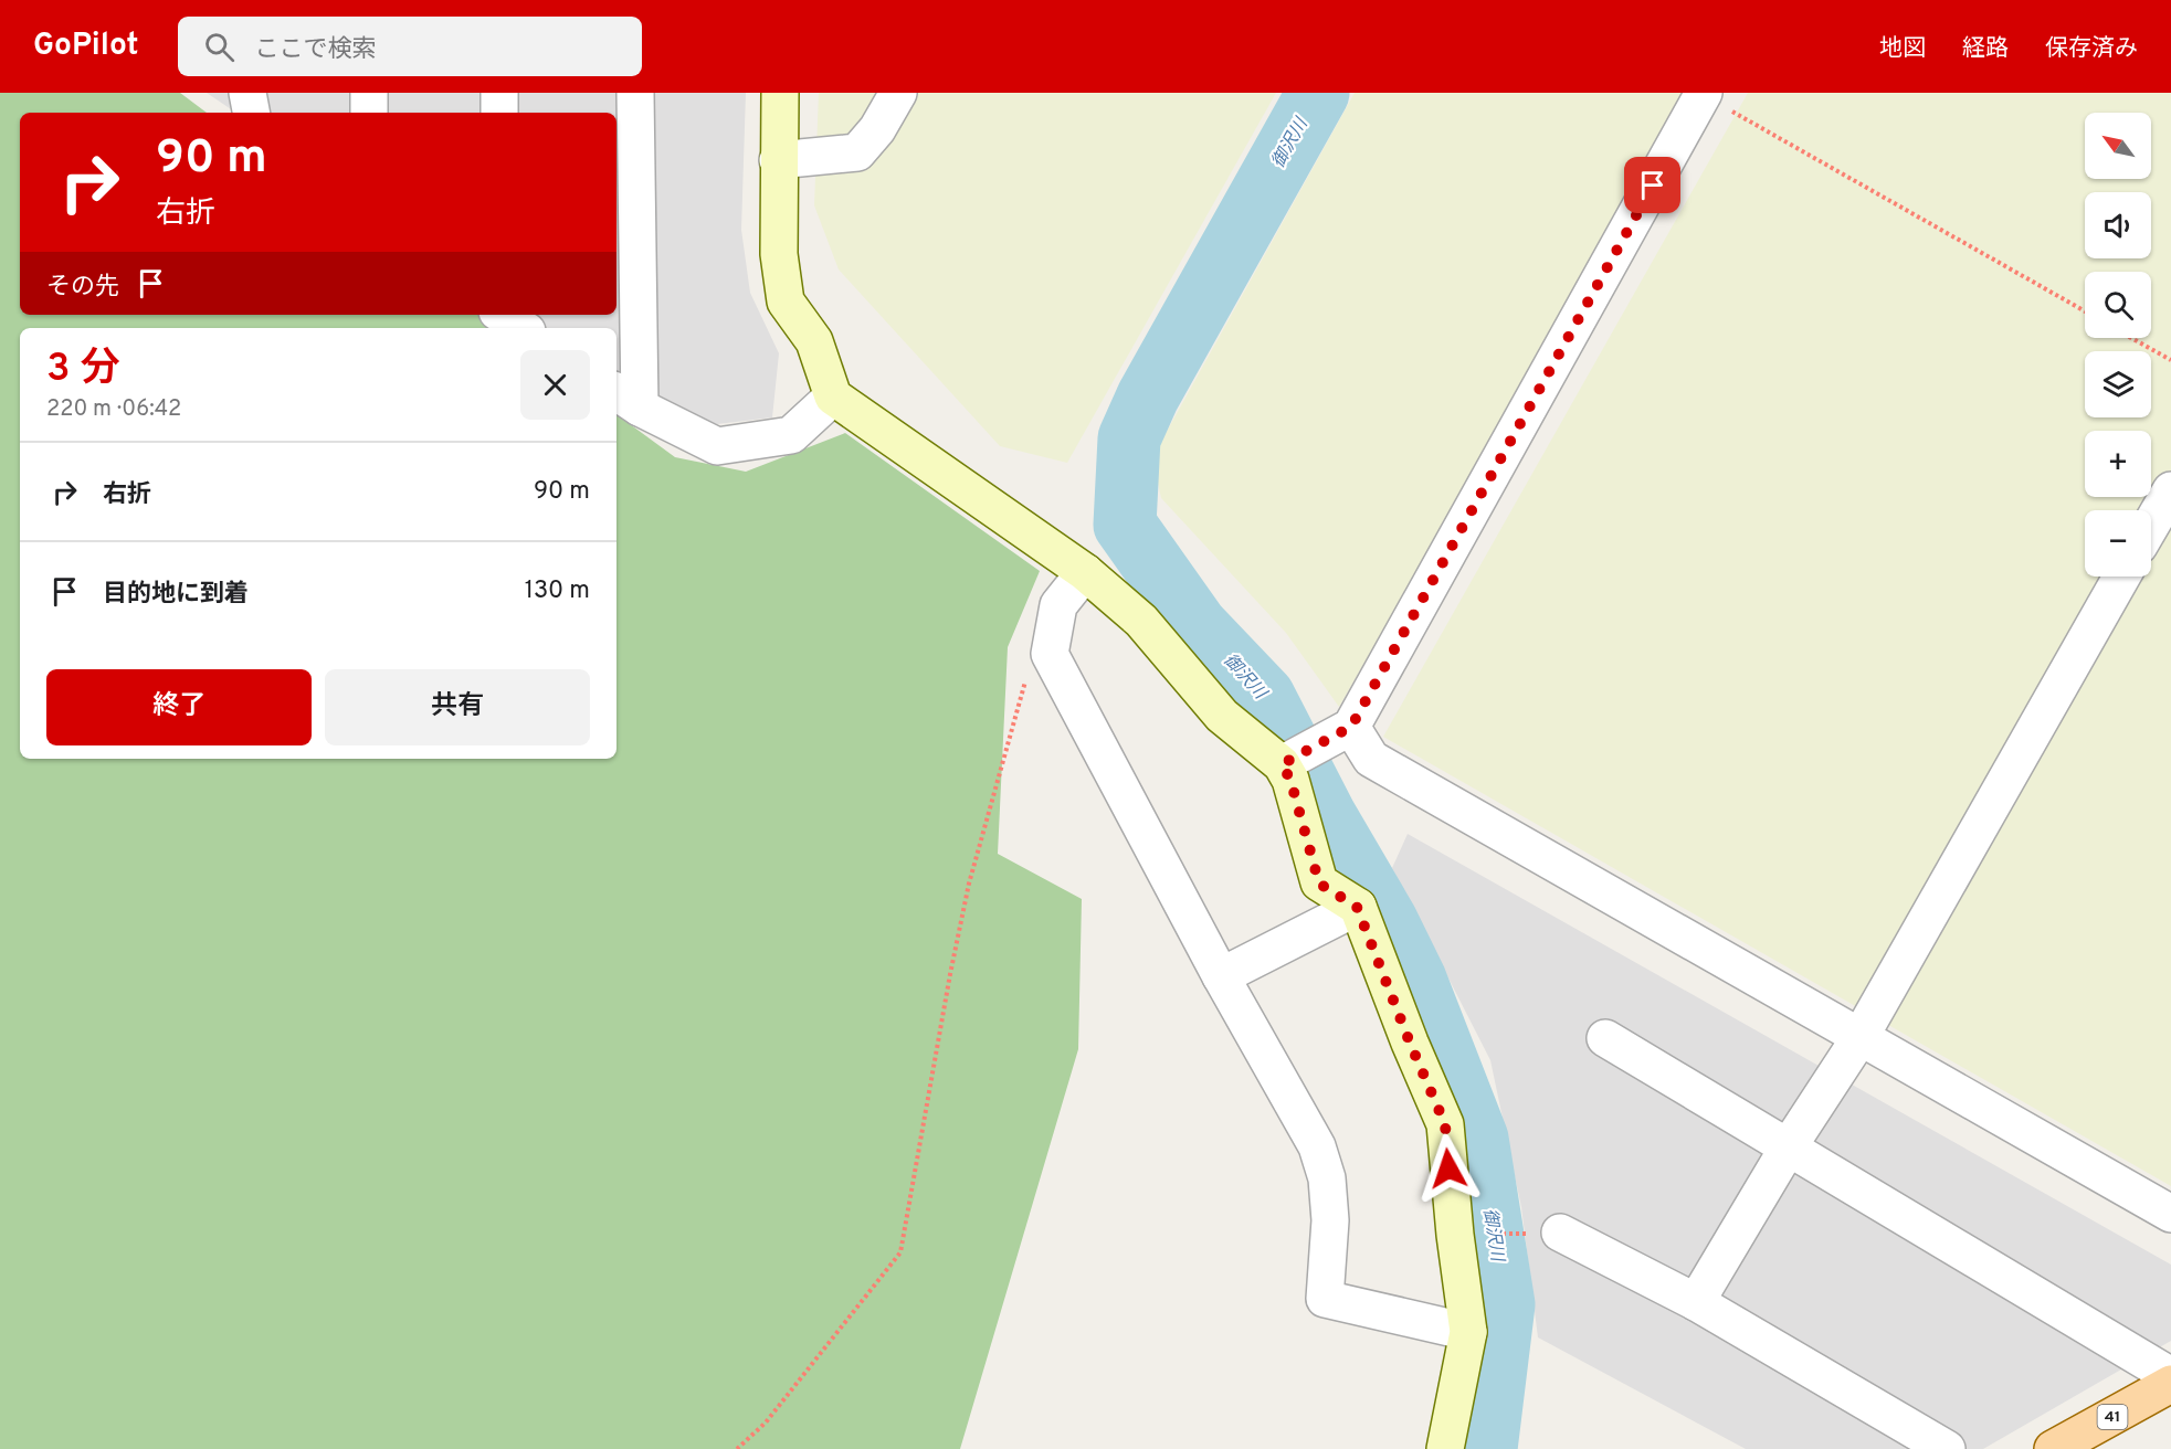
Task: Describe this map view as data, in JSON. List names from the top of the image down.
{
  "streets": {
    "main road": ["41"]
  },
  "water": ["御沢川"],
  "north": "top left",
  "page": {
    "header": "GoPilot",
    "search": "ここで検索",
    "nav": ["地図", "経路", "保存済み"],
    "map_buttons": ["+", "−"],
    "turn": ["90 m", "右折"],
    "then": "その先",
    "heading": ["3 分", "220 m · 06:42"],
    "list": [
      {
        "name": "右折",
        "value": "90 m"
      },
      {
        "name": "目的地に到着",
        "value": "130 m"
      }
    ],
    "buttons": ["終了", "共有"]
  }
}
